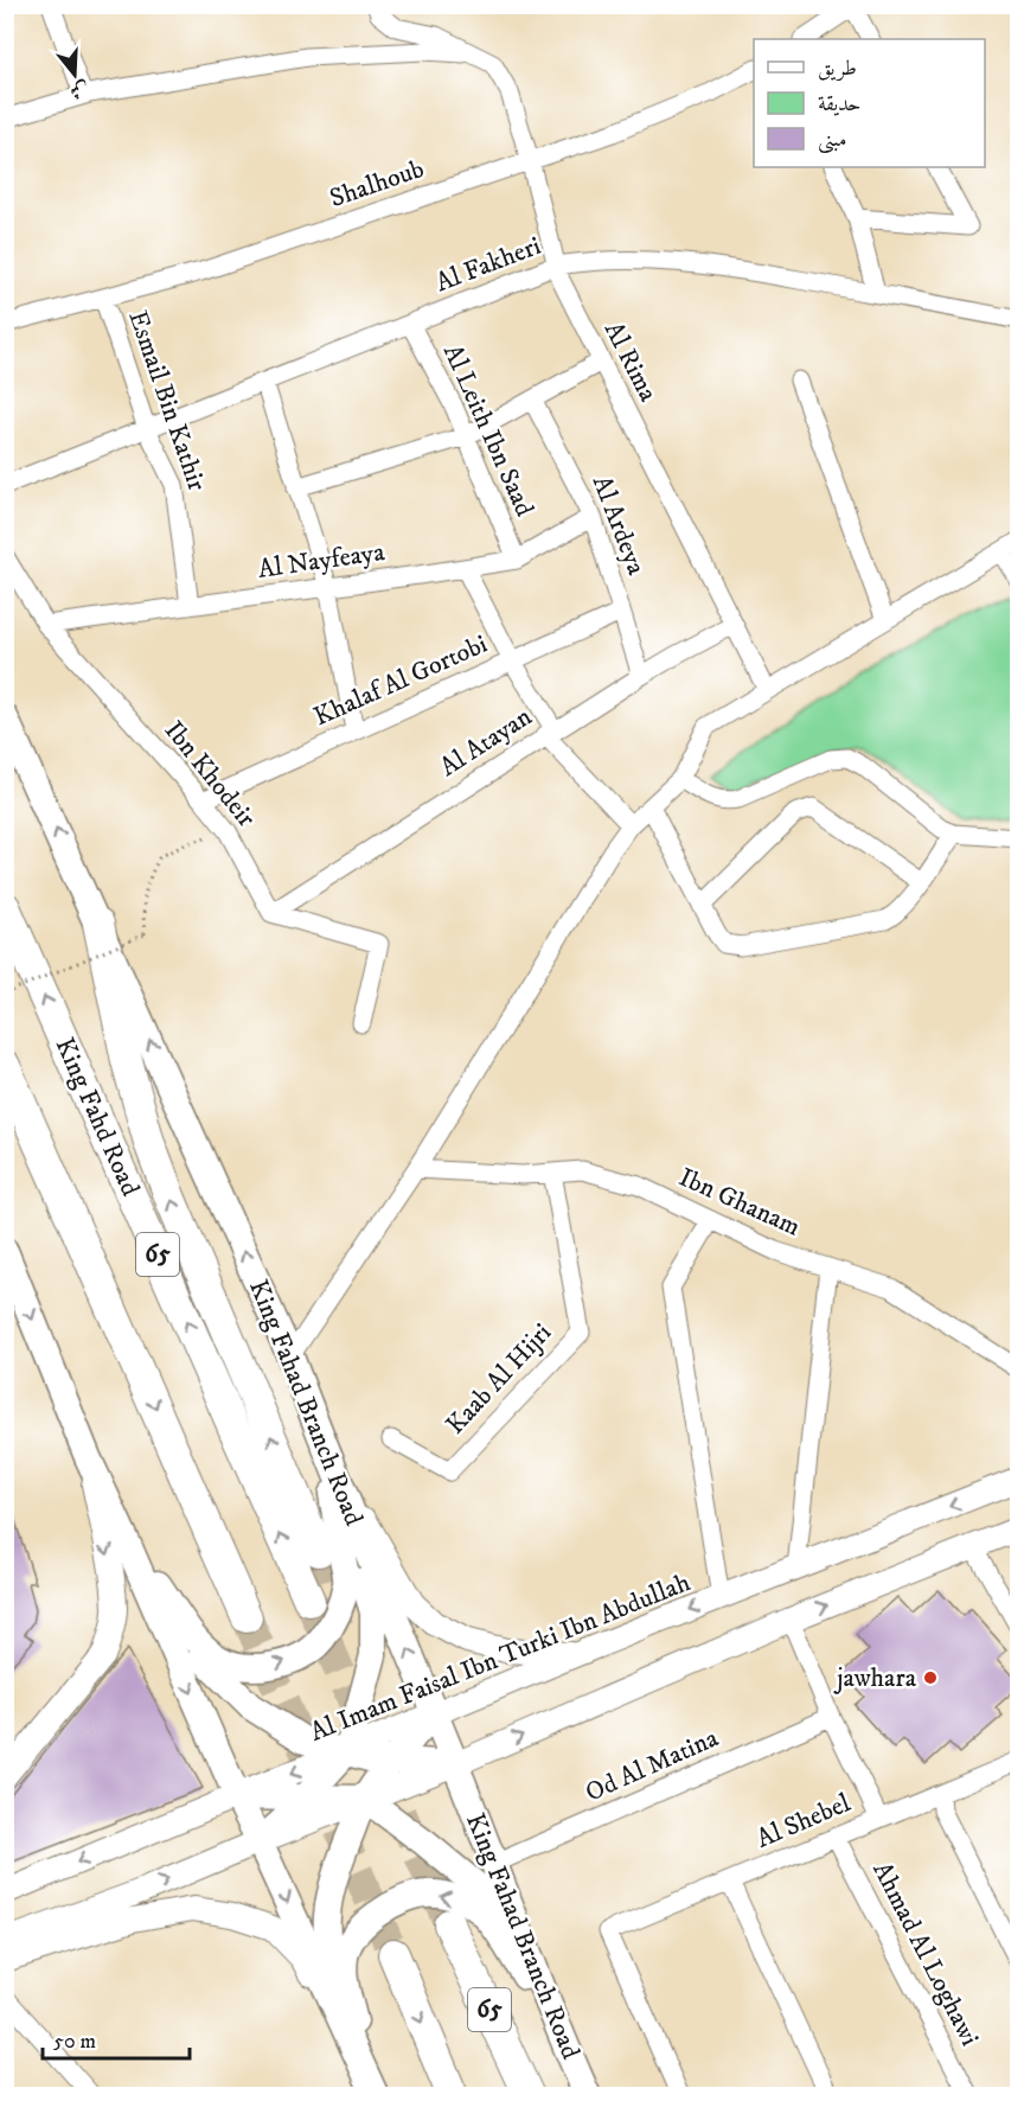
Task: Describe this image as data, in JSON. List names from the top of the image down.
{
  "streets": {
    "highway": ["King Fahd Road", "65"],
    "main road": ["King Fahad Branch Road", "Al Imam Faisal Ibn Turki Ibn Abdullah"],
    "street": [
      "Shalhoub",
      "Al Fakheri",
      "Al Rima",
      "Esmail Bin Kathir",
      "Al Leith Ibn Saad",
      "Al Ardeya",
      "Al Nayfeaya",
      "Khalaf Al Gortobi",
      "Al Atayan",
      "Ibn Khodeir",
      "Ibn Ghanam",
      "Kaab Al Hijri",
      "Od Al Matina",
      "Al Shebel",
      "Ahmad Al Loghawi"
    ]
  },
  "crossings": [
    ["Shalhoub", "Al Rima"],
    ["Shalhoub", "Esmail Bin Kathir"],
    ["Al Fakheri", "Al Rima"],
    ["Al Fakheri", "Esmail Bin Kathir"],
    ["Al Fakheri", "Al Leith Ibn Saad"],
    ["Al Rima", "Al Atayan"],
    ["Esmail Bin Kathir", "Al Nayfeaya"],
    ["Al Leith Ibn Saad", "Al Nayfeaya"],
    ["Al Ardeya", "Al Nayfeaya"],
    ["Al Ardeya", "Khalaf Al Gortobi"],
    ["Al Ardeya", "Al Atayan"],
    ["Al Nayfeaya", "Ibn Khodeir"],
    ["Khalaf Al Gortobi", "Ibn Khodeir"],
    ["Al Atayan", "Ibn Khodeir"],
    ["Ibn Ghanam", "Kaab Al Hijri"],
    ["King Fahad Branch Road", "Al Imam Faisal Ibn Turki Ibn Abdullah"],
    ["King Fahad Branch Road", "Od Al Matina"],
    ["Al Shebel", "Ahmad Al Loghawi"]
  ],
  "places": ["jawhara"],
  "legend": ["طريق", "حديقة", "مبنى"],
  "scale_bar": "50 m",
  "north": "bottom"
}
